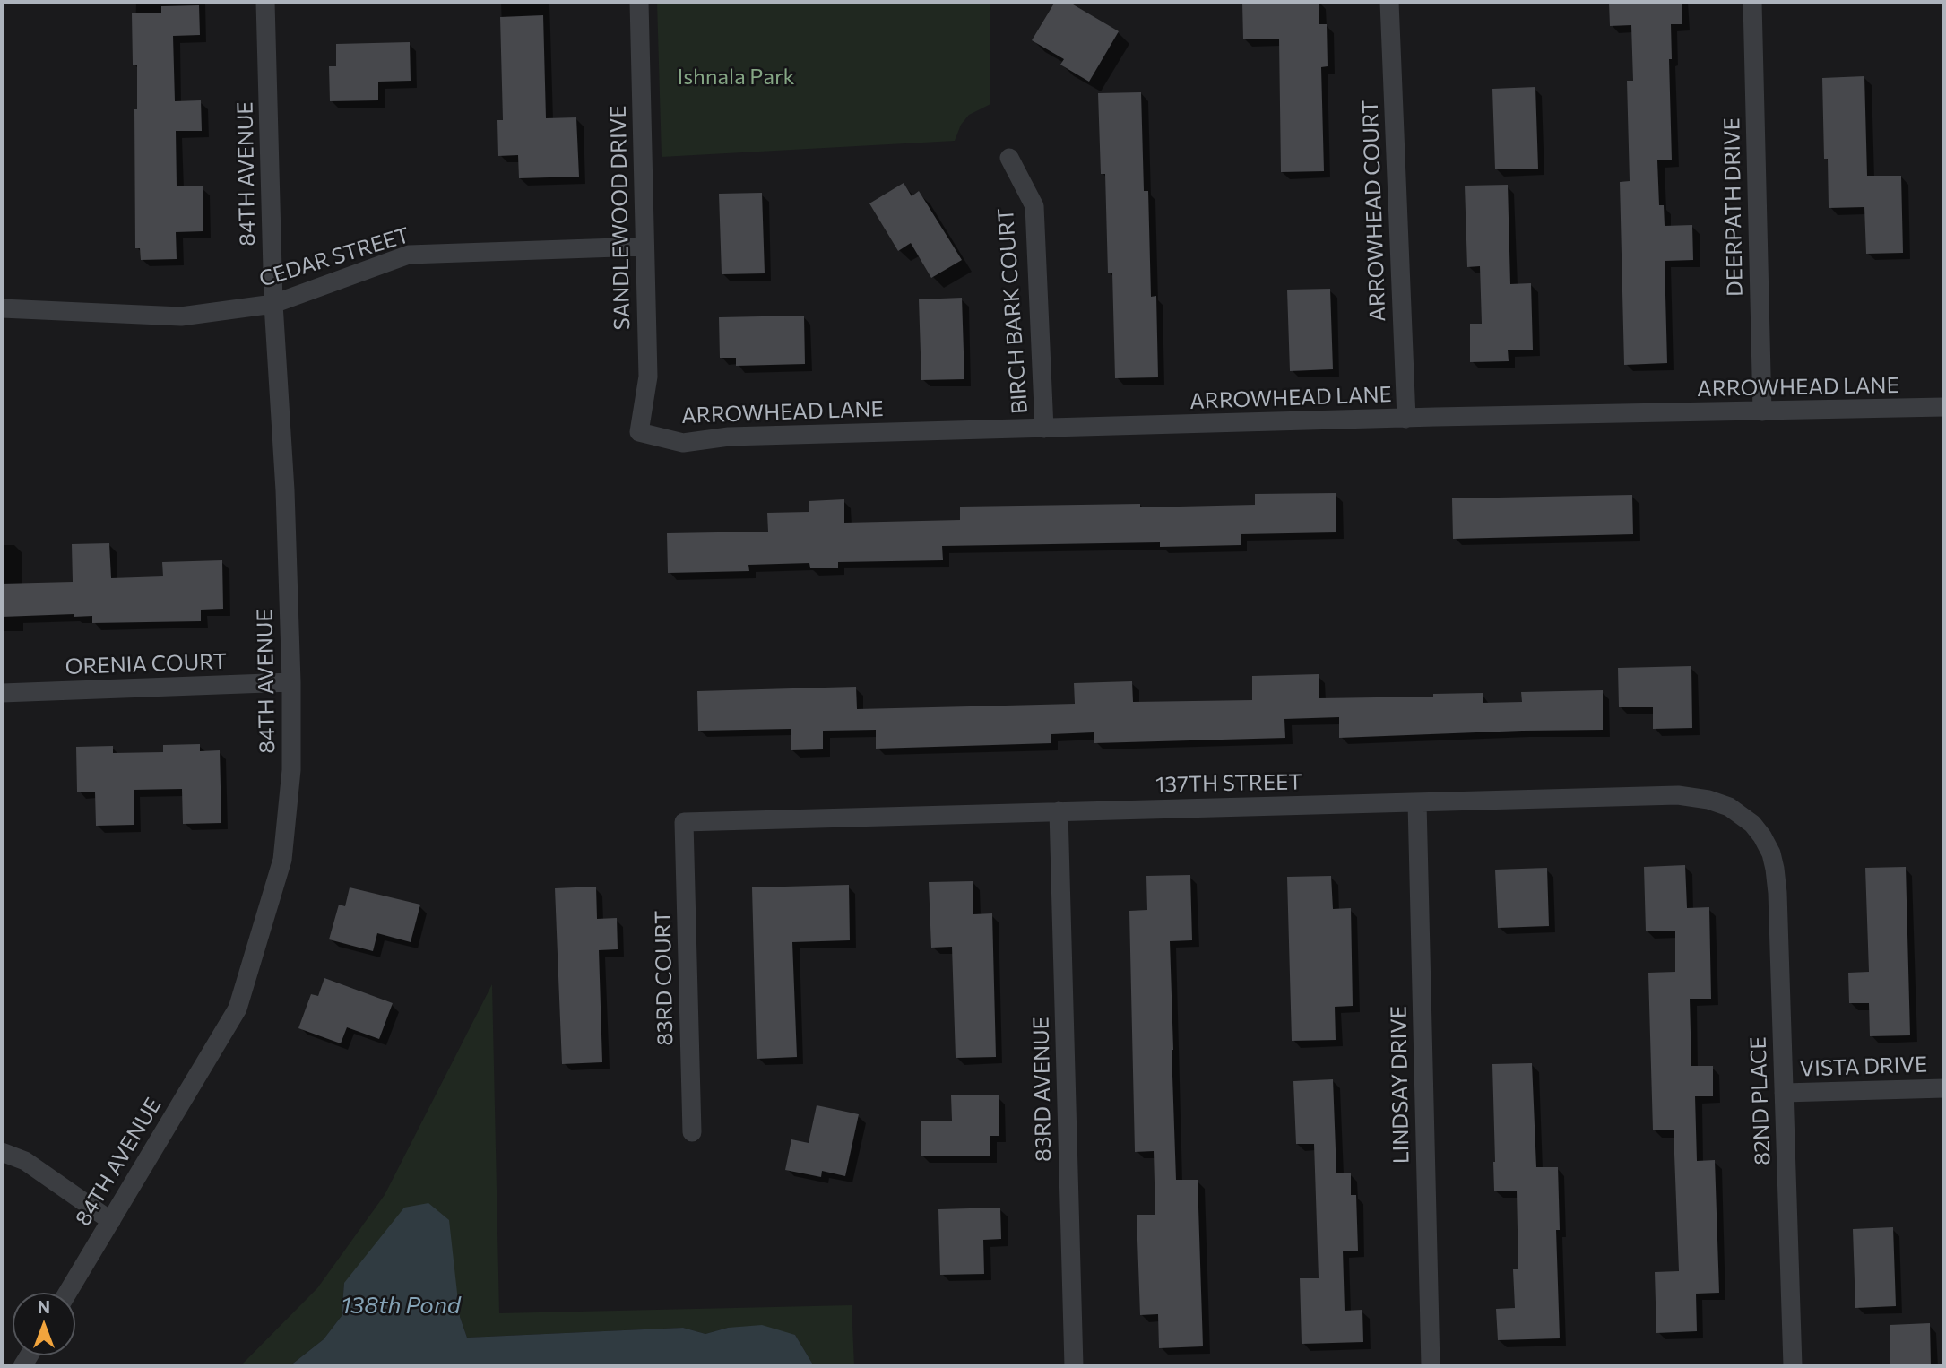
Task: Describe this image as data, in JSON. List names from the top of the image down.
{
  "streets": {
    "street": [
      "84TH AVENUE",
      "DEERPATH DRIVE",
      "ARROWHEAD COURT",
      "SANDLEWOOD DRIVE",
      "CEDAR STREET",
      "BIRCH BARK COURT",
      "ARROWHEAD LANE",
      "ORENIA COURT",
      "137TH STREET",
      "83RD COURT",
      "VISTA DRIVE",
      "LINDSAY DRIVE",
      "83RD AVENUE",
      "82ND PLACE"
    ]
  },
  "crossings": [
    ["84TH AVENUE", "CEDAR STREET"],
    ["84TH AVENUE", "ORENIA COURT"],
    ["DEERPATH DRIVE", "ARROWHEAD LANE"],
    ["ARROWHEAD COURT", "ARROWHEAD LANE"],
    ["SANDLEWOOD DRIVE", "CEDAR STREET"],
    ["SANDLEWOOD DRIVE", "ARROWHEAD LANE"],
    ["BIRCH BARK COURT", "ARROWHEAD LANE"],
    ["137TH STREET", "83RD COURT"],
    ["137TH STREET", "LINDSAY DRIVE"],
    ["137TH STREET", "83RD AVENUE"],
    ["137TH STREET", "82ND PLACE"],
    ["VISTA DRIVE", "82ND PLACE"]
  ],
  "water": ["138th Pond"],
  "parks": ["Ishnala Park"],
  "north": "top"
}
